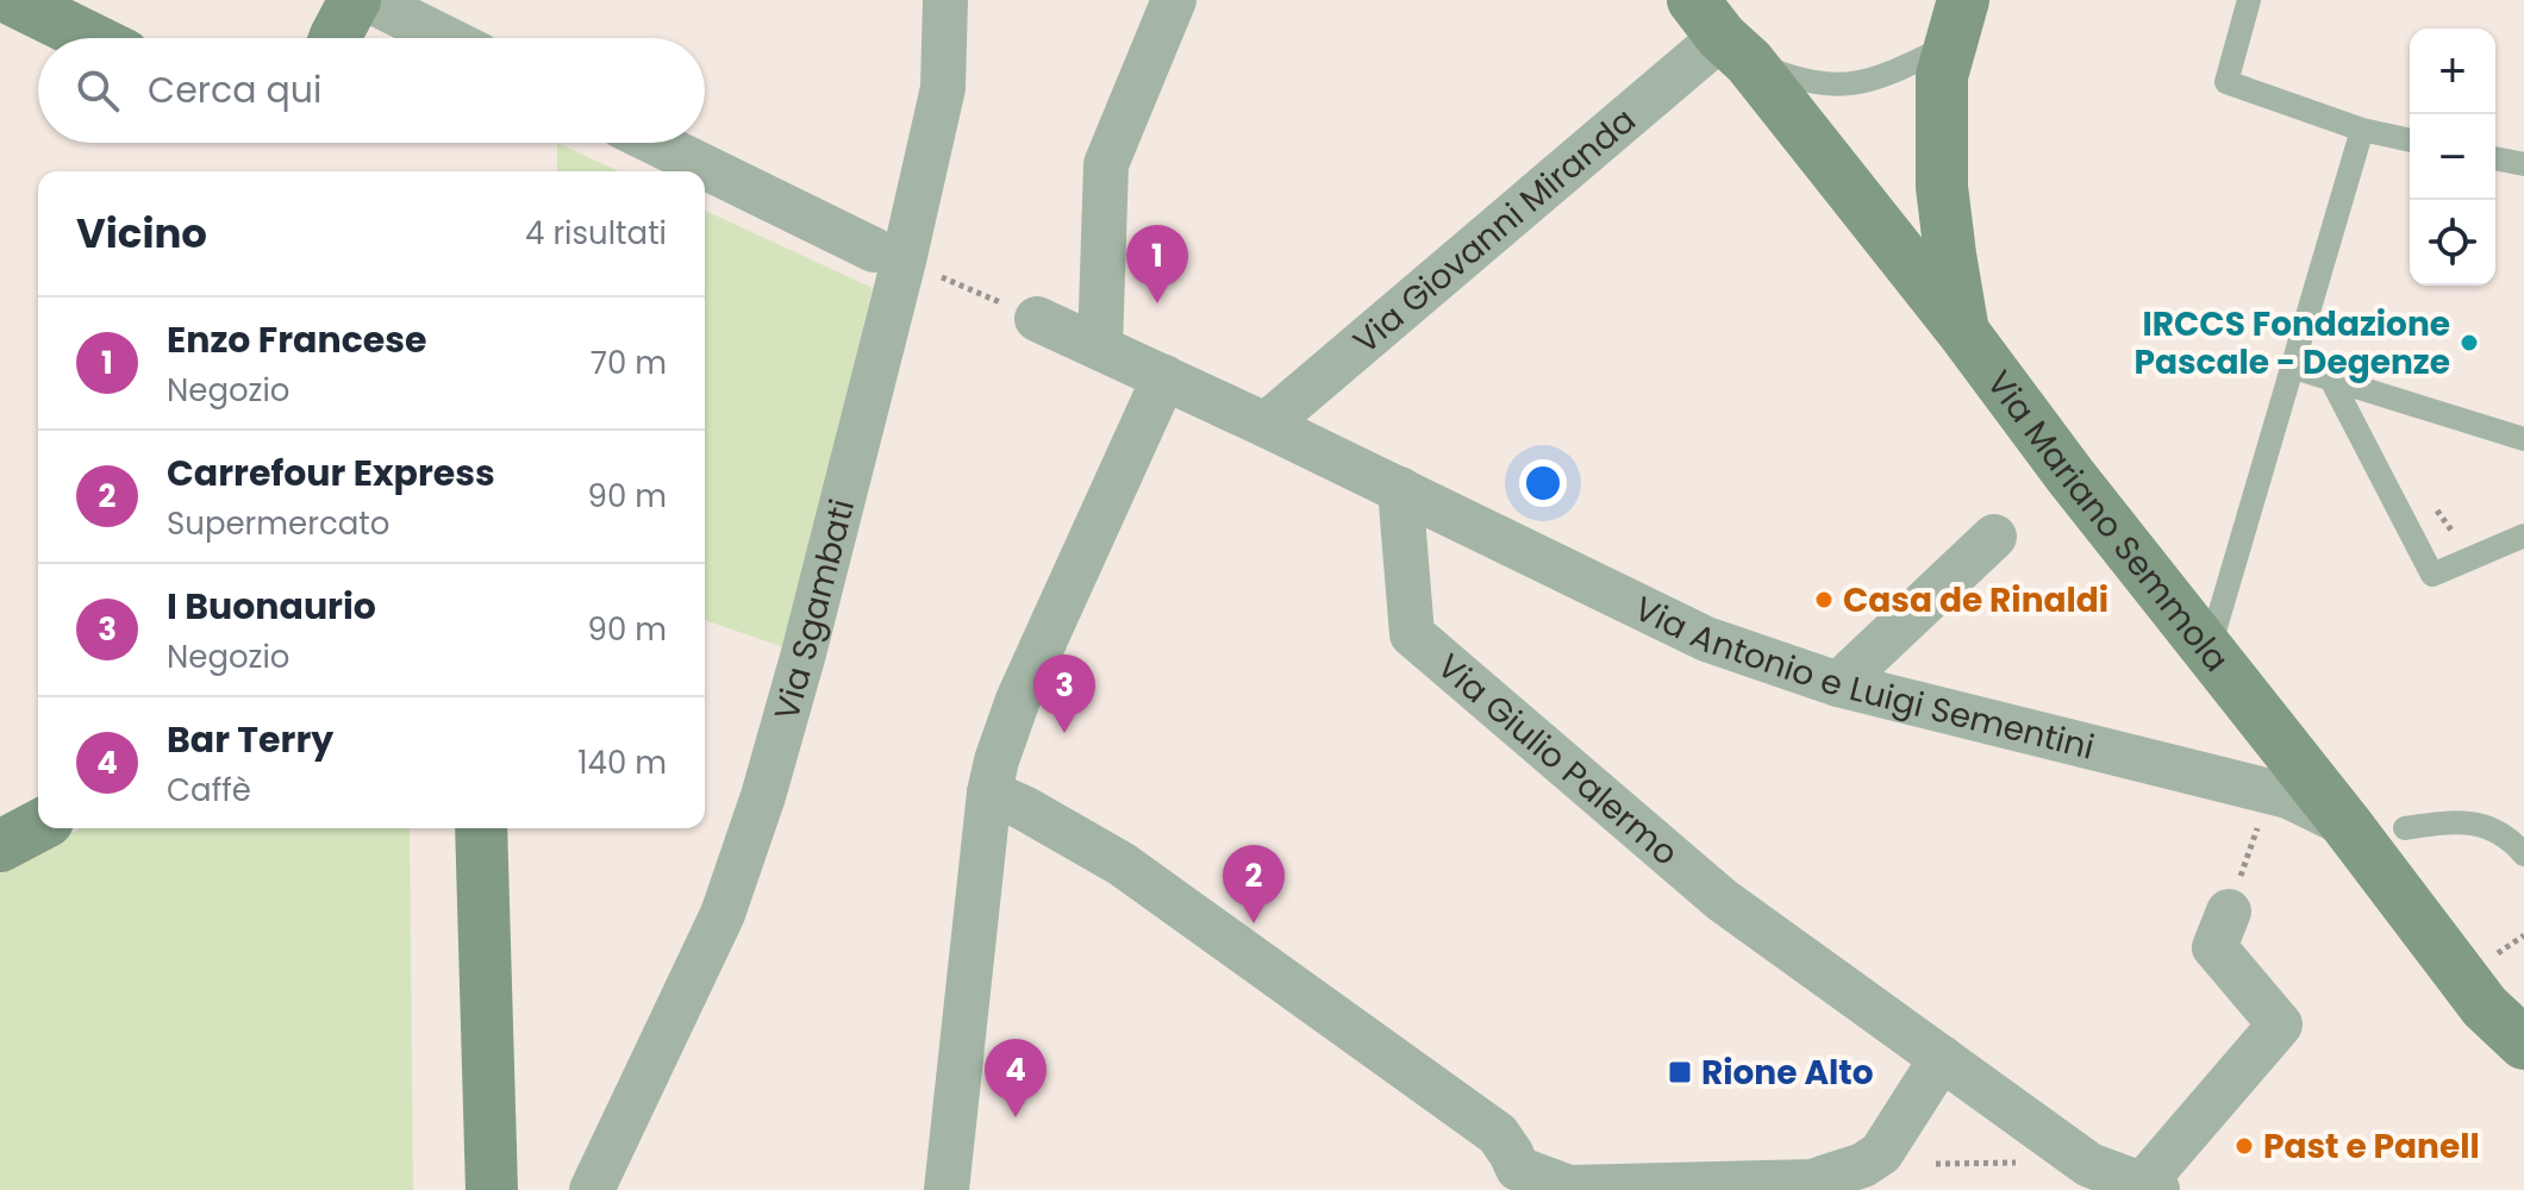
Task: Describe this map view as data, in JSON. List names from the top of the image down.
{
  "streets": {
    "main road": ["Via Mariano Semmola"],
    "street": [
      "Via Giovanni Miranda",
      "Via Sgambati",
      "Via Antonio e Luigi Sementini",
      "Via Giulio Palermo"
    ]
  },
  "crossings": [
    ["Via Giovanni Miranda", "Via Mariano Semmola"],
    ["Via Mariano Semmola", "Via Antonio e Luigi Sementini"],
    ["Via Antonio e Luigi Sementini", "Via Giulio Palermo"]
  ],
  "places": {
    "other": ["IRCCS Fondazione Pascale - Degenze", "Casa de Rinaldi", "Past e Panell"],
    "transit": ["Rione Alto"]
  },
  "page": {
    "map_buttons": ["+", "−"],
    "search": "Cerca qui",
    "heading": ["Vicino", "4 risultati"],
    "pins": [
      "1",
      "3",
      "2",
      "4"
    ],
    "list": [
      {
        "mark": "1",
        "name": "Enzo Francese",
        "note": "Negozio",
        "value": "70 m"
      },
      {
        "mark": "2",
        "name": "Carrefour Express",
        "note": "Supermercato",
        "value": "90 m"
      },
      {
        "mark": "3",
        "name": "I Buonaurio",
        "note": "Negozio",
        "value": "90 m"
      },
      {
        "mark": "4",
        "name": "Bar Terry",
        "note": "Caffè",
        "value": "140 m"
      }
    ]
  }
}
